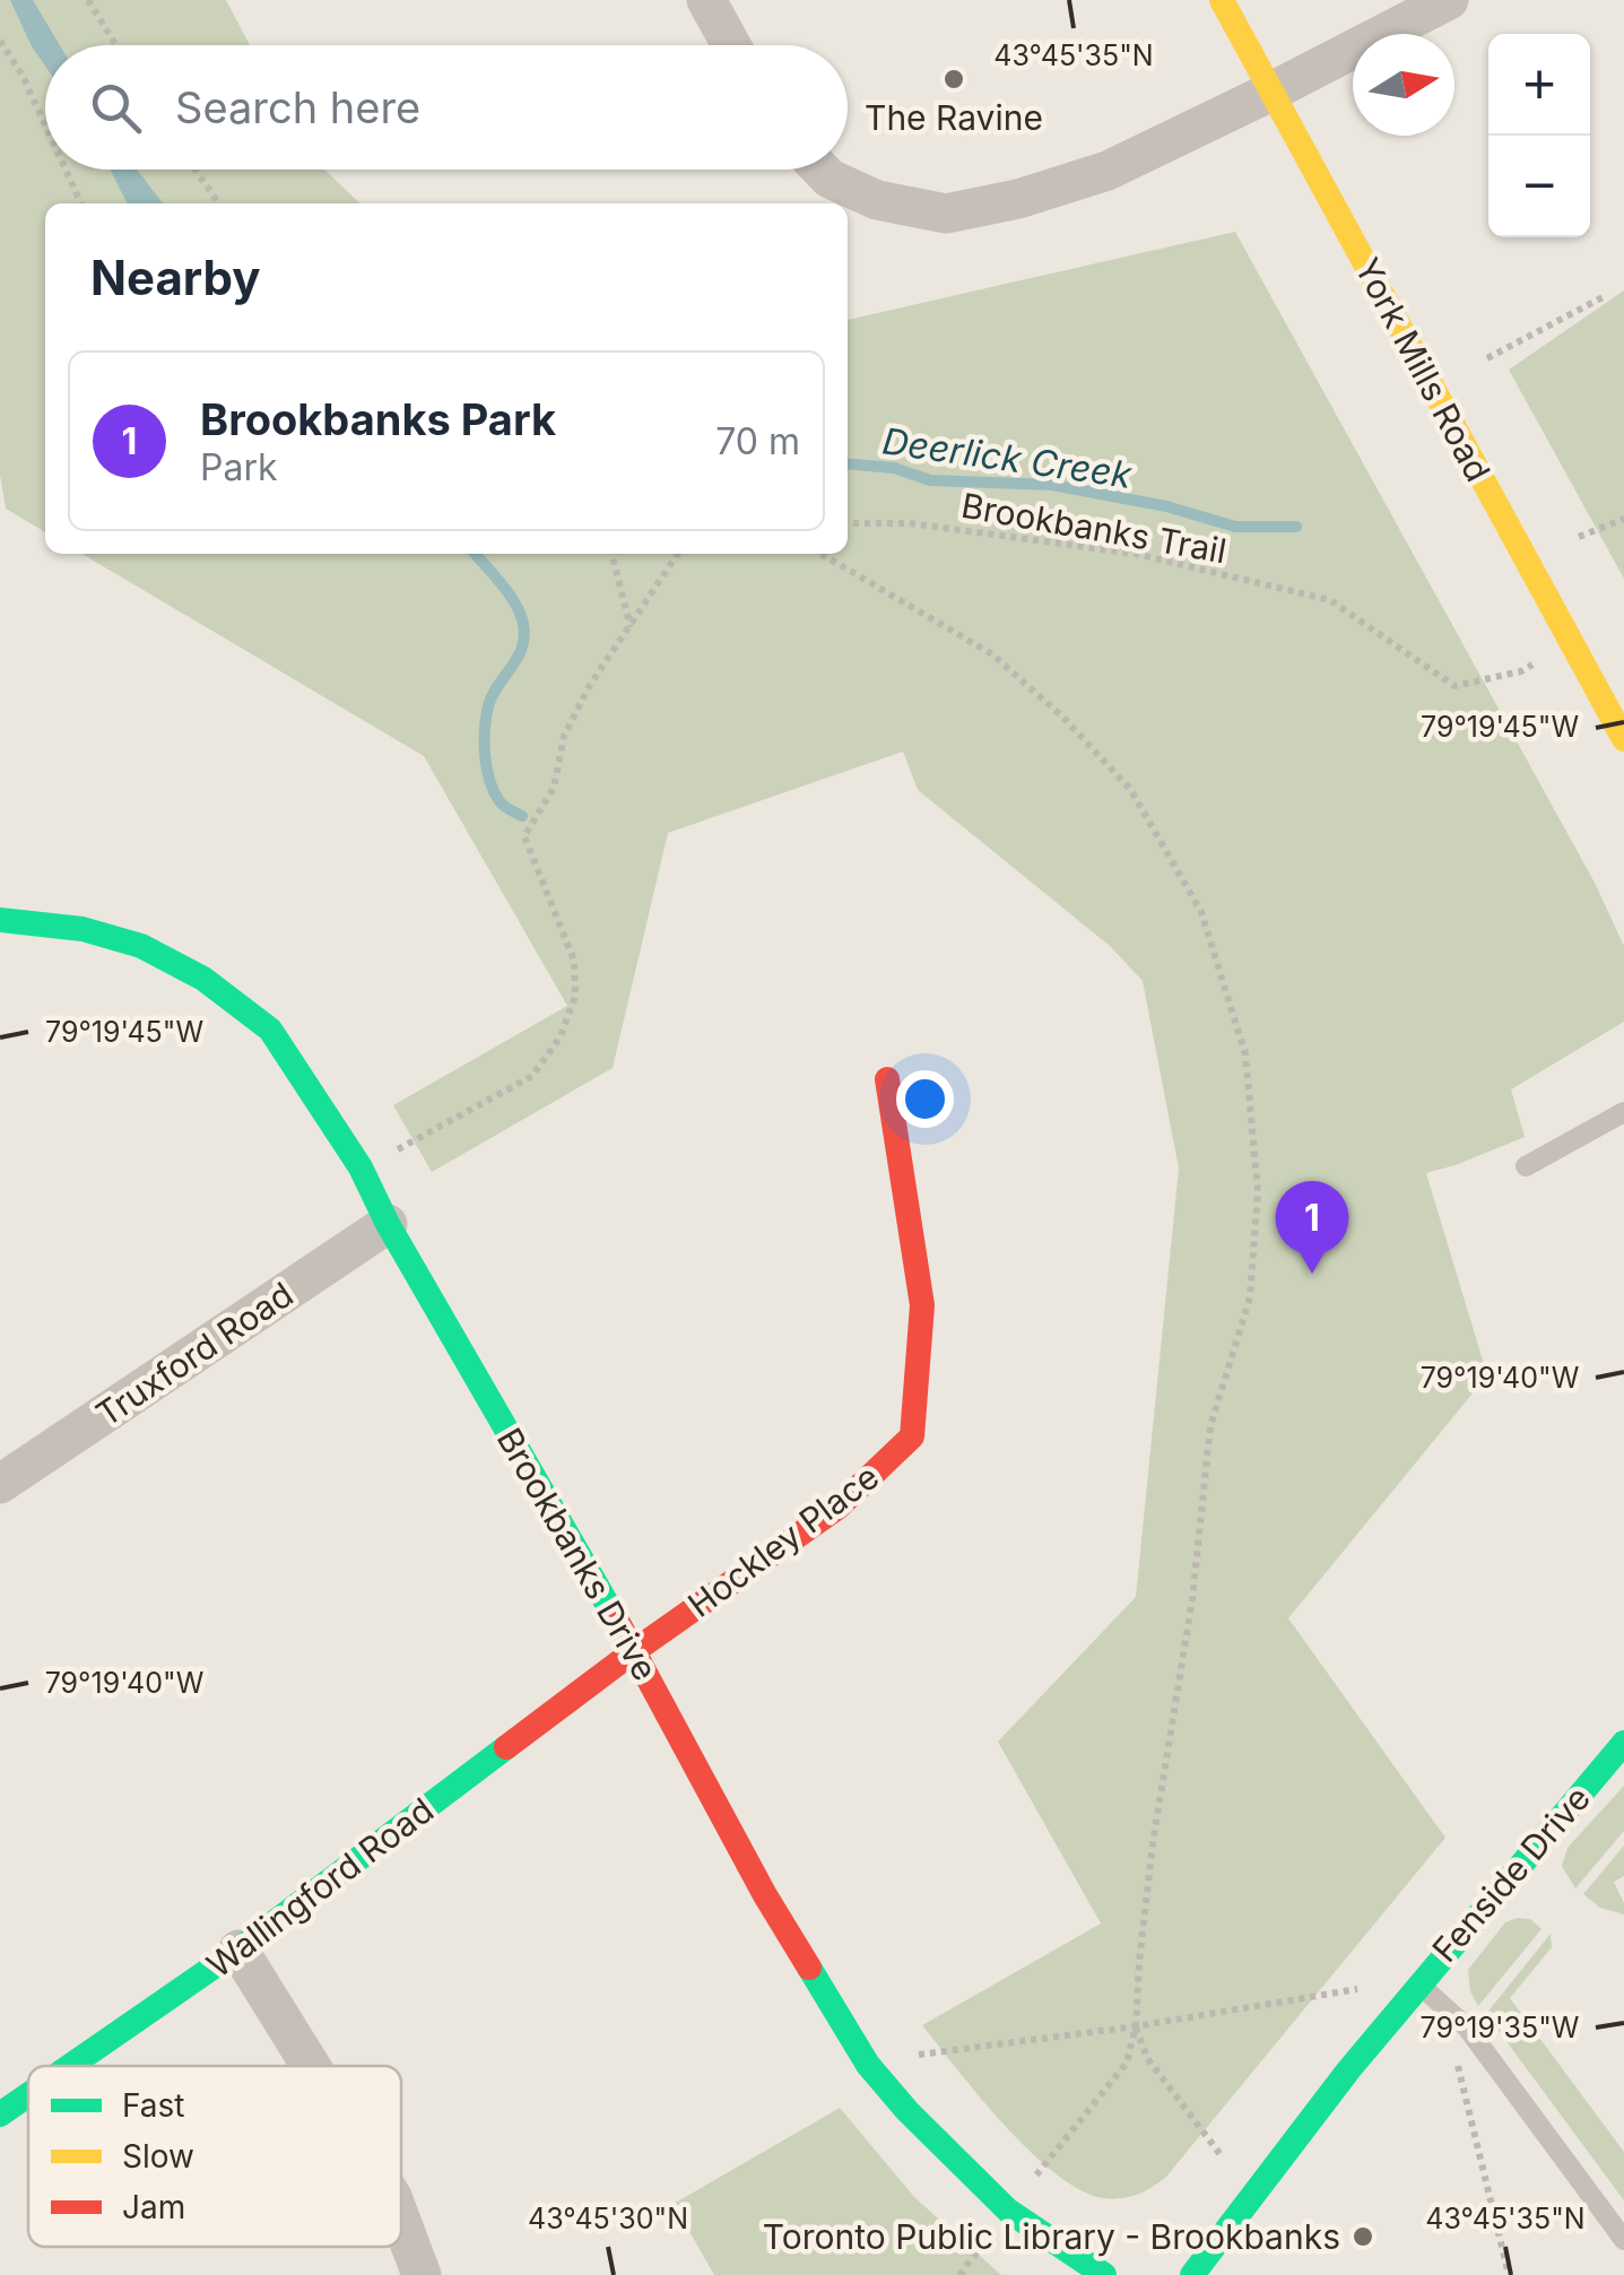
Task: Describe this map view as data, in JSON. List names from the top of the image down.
{
  "streets": {
    "street": [
      "York Mills Road",
      "Truxford Road",
      "Hockley Place",
      "Brookbanks Drive",
      "Fenside Drive",
      "Wallingford Road"
    ],
    "path": ["Brookbanks Trail"]
  },
  "crossings": [
    ["York Mills Road", "Brookbanks Trail"],
    ["Truxford Road", "Brookbanks Drive"],
    ["Hockley Place", "Brookbanks Drive"],
    ["Hockley Place", "Wallingford Road"],
    ["Brookbanks Drive", "Wallingford Road"]
  ],
  "water": ["Deerlick Creek"],
  "places": ["The Ravine", "Toronto Public Library - Brookbanks"],
  "legend": ["Fast", "Slow", "Jam"],
  "north": "right",
  "page": {
    "map_buttons": ["+", "−"],
    "search": "Search here",
    "heading": "Nearby",
    "list": [
      {
        "mark": "1",
        "name": "Brookbanks Park",
        "note": "Park",
        "value": "70 m"
      }
    ],
    "pins": "1"
  },
  "coordinates": [
    "43°45'35\"N",
    "79°19'45\"W",
    "79°19'40\"W",
    "79°19'35\"W",
    "43°45'30\"N"
  ]
}
